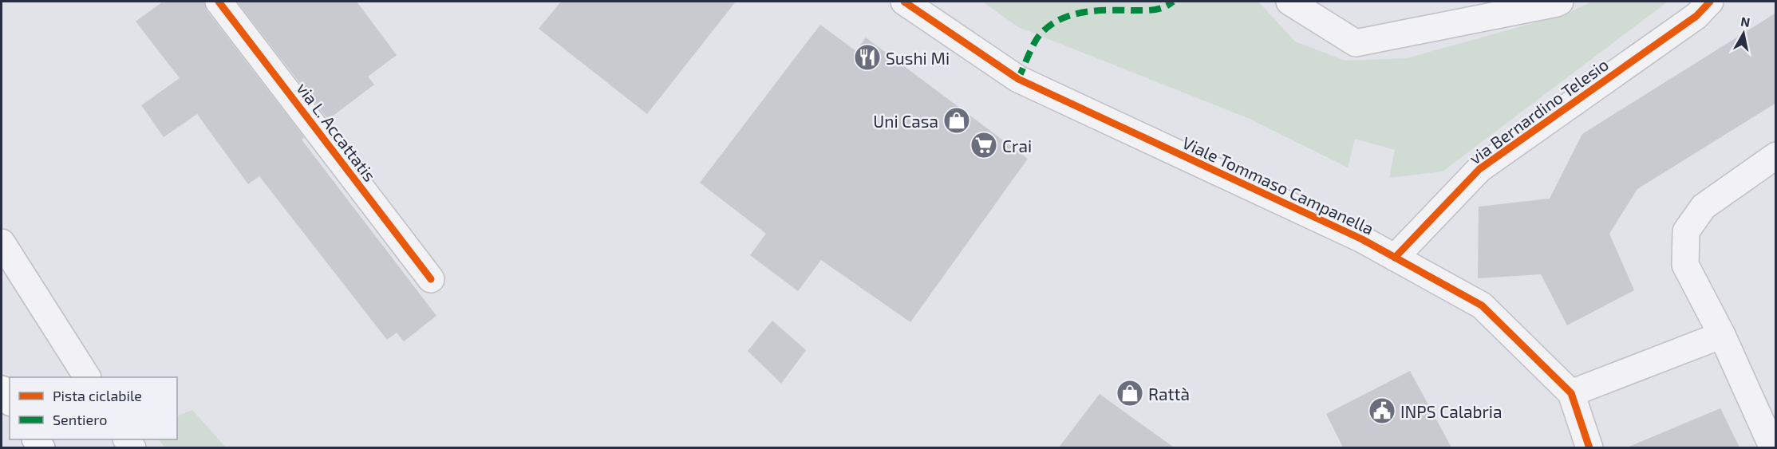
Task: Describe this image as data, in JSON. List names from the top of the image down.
{
  "streets": {
    "street": ["via Bernardino Telesio", "via L. Accattatis", "Viale Tommaso Campanella"]
  },
  "crossings": [
    ["via Bernardino Telesio", "Viale Tommaso Campanella"]
  ],
  "places": {
    "restaurant": ["Sushi Mi"],
    "shop": ["Uni Casa", "Rattà"],
    "supermarket": ["Crai"],
    "public building": ["INPS Calabria"]
  },
  "legend": ["Pista ciclabile", "Sentiero"],
  "north": "top"
}
